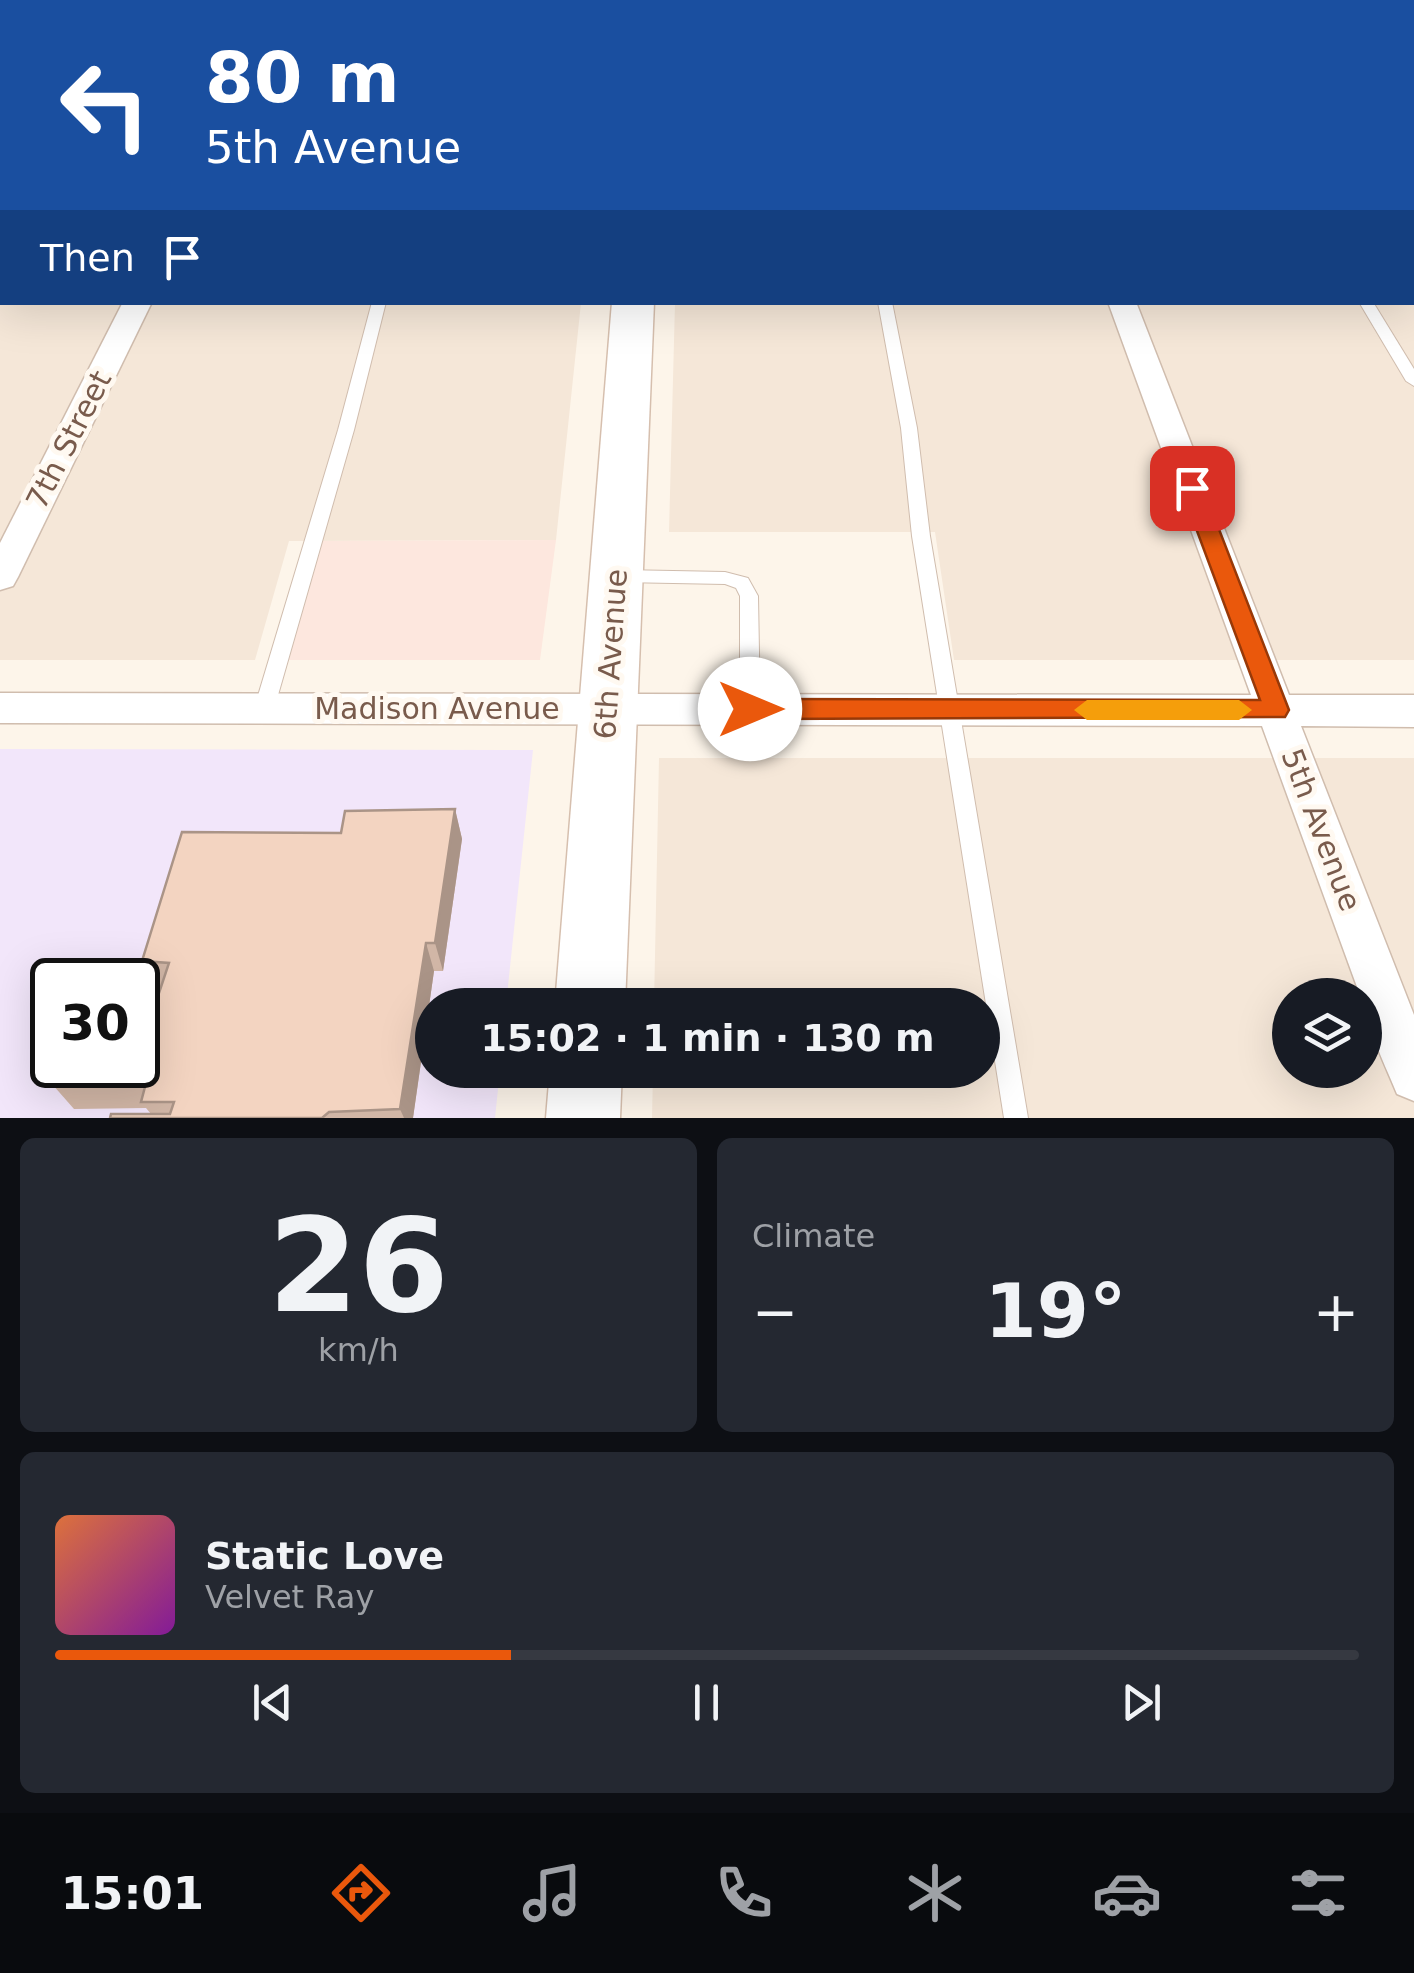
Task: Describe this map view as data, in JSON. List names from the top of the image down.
{
  "streets": {
    "main road": ["6th Avenue"],
    "street": ["7th Street", "Madison Avenue", "5th Avenue"]
  },
  "crossings": [
    ["6th Avenue", "Madison Avenue"],
    ["Madison Avenue", "5th Avenue"]
  ],
  "page": {
    "turn": ["80 m", "5th Avenue"],
    "then": "Then",
    "limit": "30",
    "trip": "15:02 · 1 min · 130 m",
    "tile": [
      ["26", "km/h"],
      "Climate"
    ],
    "heat": ["−", "19°", "+"],
    "song": ["Static Love", "Velvet Ray"],
    "tabs": "15:01"
  }
}
